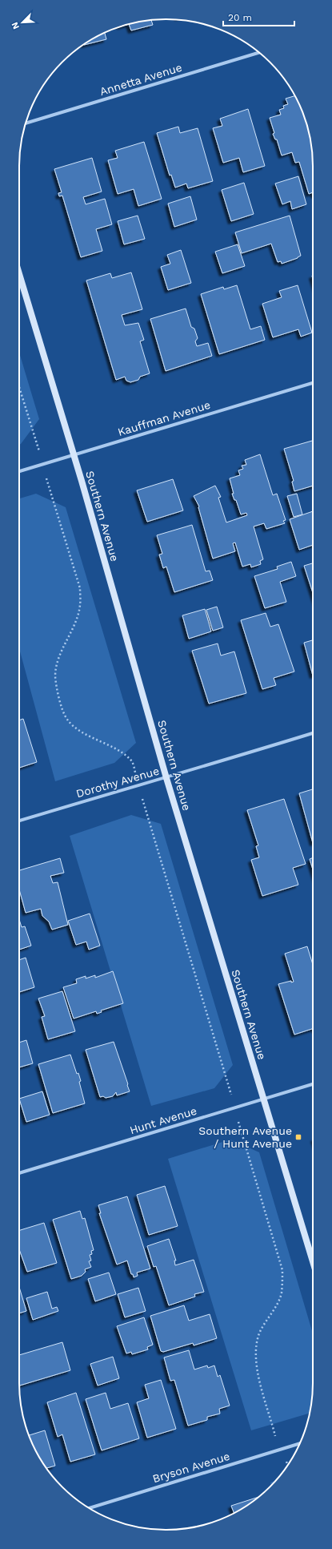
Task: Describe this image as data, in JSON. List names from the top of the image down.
{
  "streets": {
    "street": [
      "Annetta Avenue",
      "Kauffman Avenue",
      "Southern Avenue",
      "Dorothy Avenue",
      "Hunt Avenue",
      "Bryson Avenue"
    ]
  },
  "crossings": [
    ["Kauffman Avenue", "Southern Avenue"],
    ["Southern Avenue", "Dorothy Avenue"],
    ["Southern Avenue", "Hunt Avenue"]
  ],
  "places": {
    "transit": ["Southern Avenue / Hunt Avenue"]
  },
  "scale_bar": "20 m",
  "north": "bottom left"
}
